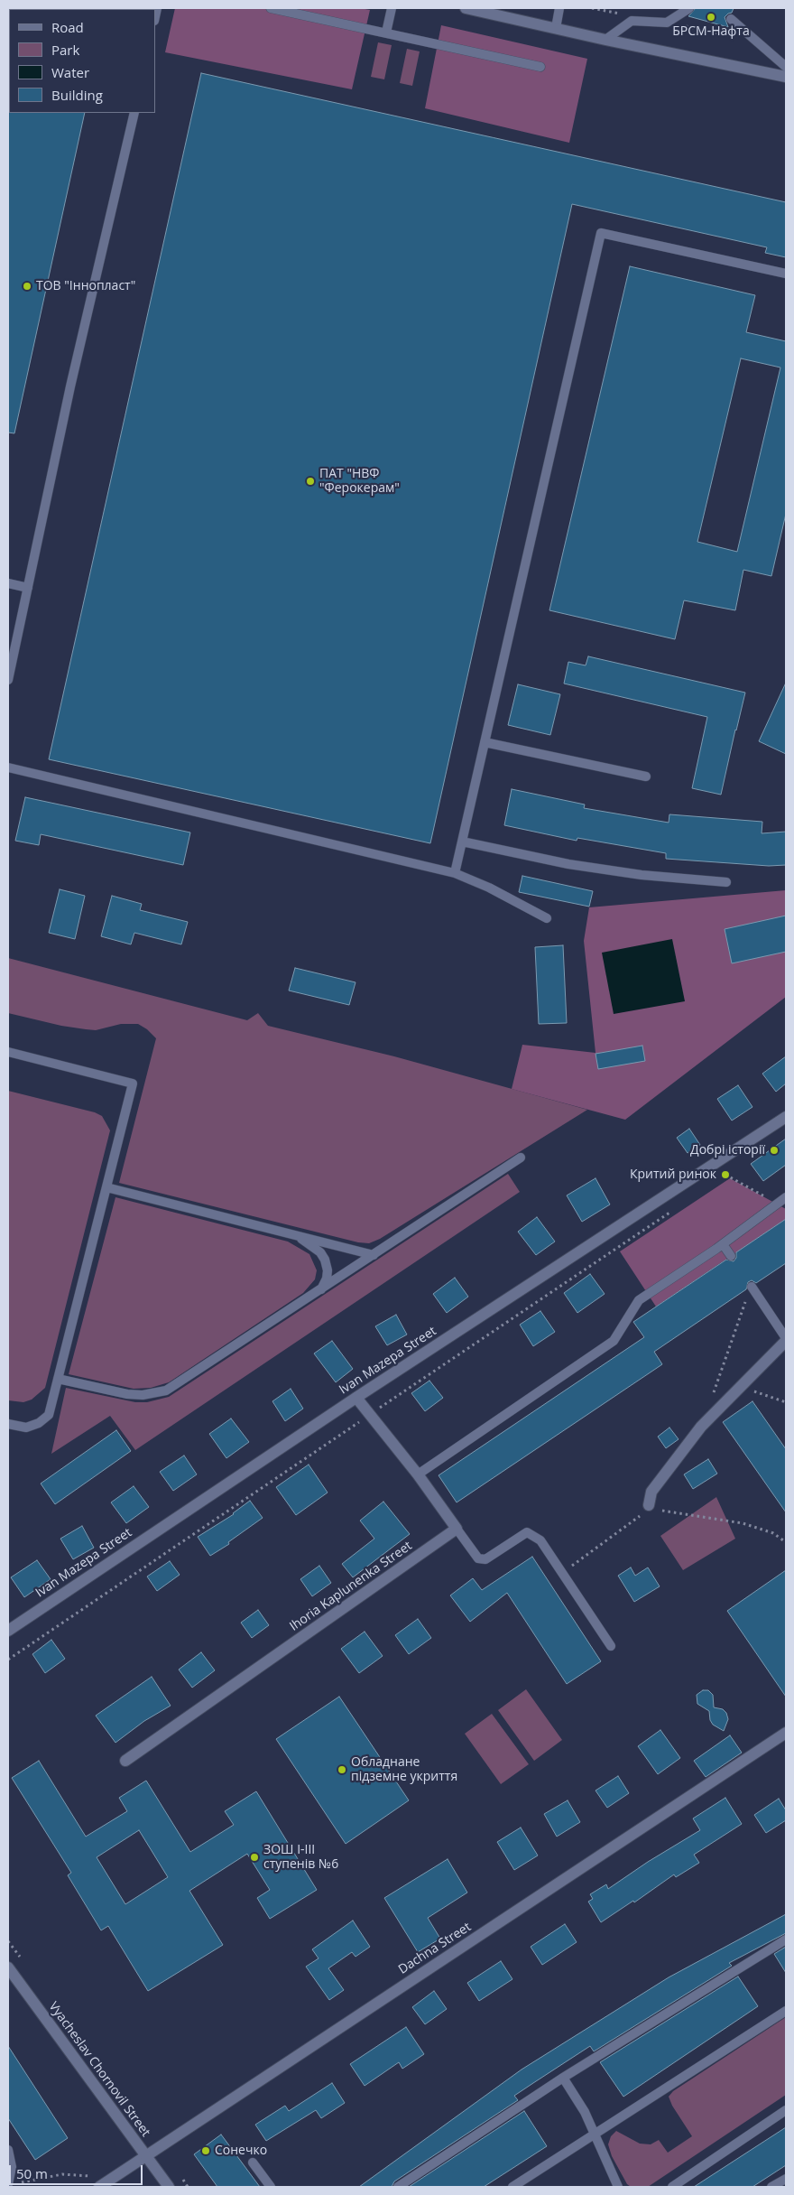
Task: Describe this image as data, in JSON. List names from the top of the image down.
{
  "streets": {
    "street": [
      "Ivan Mazepa Street",
      "Ihoria Kaplunenka Street",
      "Dachna Street",
      "Vyacheslav Chornovil Street"
    ]
  },
  "crossings": [
    ["Dachna Street", "Vyacheslav Chornovil Street"]
  ],
  "places": [
    "БРСМ-Нафта",
    "ТОВ \"Іннопласт\"",
    "ПАТ \"НВФ \"Ферокерам\"",
    "Добрі історії",
    "Критий ринок",
    "Обладнане підземне укриття",
    "ЗОШ І-ІІІ ступенів №6",
    "Сонечко"
  ],
  "legend": [
    "Road",
    "Park",
    "Water",
    "Building"
  ],
  "scale_bar": "50 m"
}
